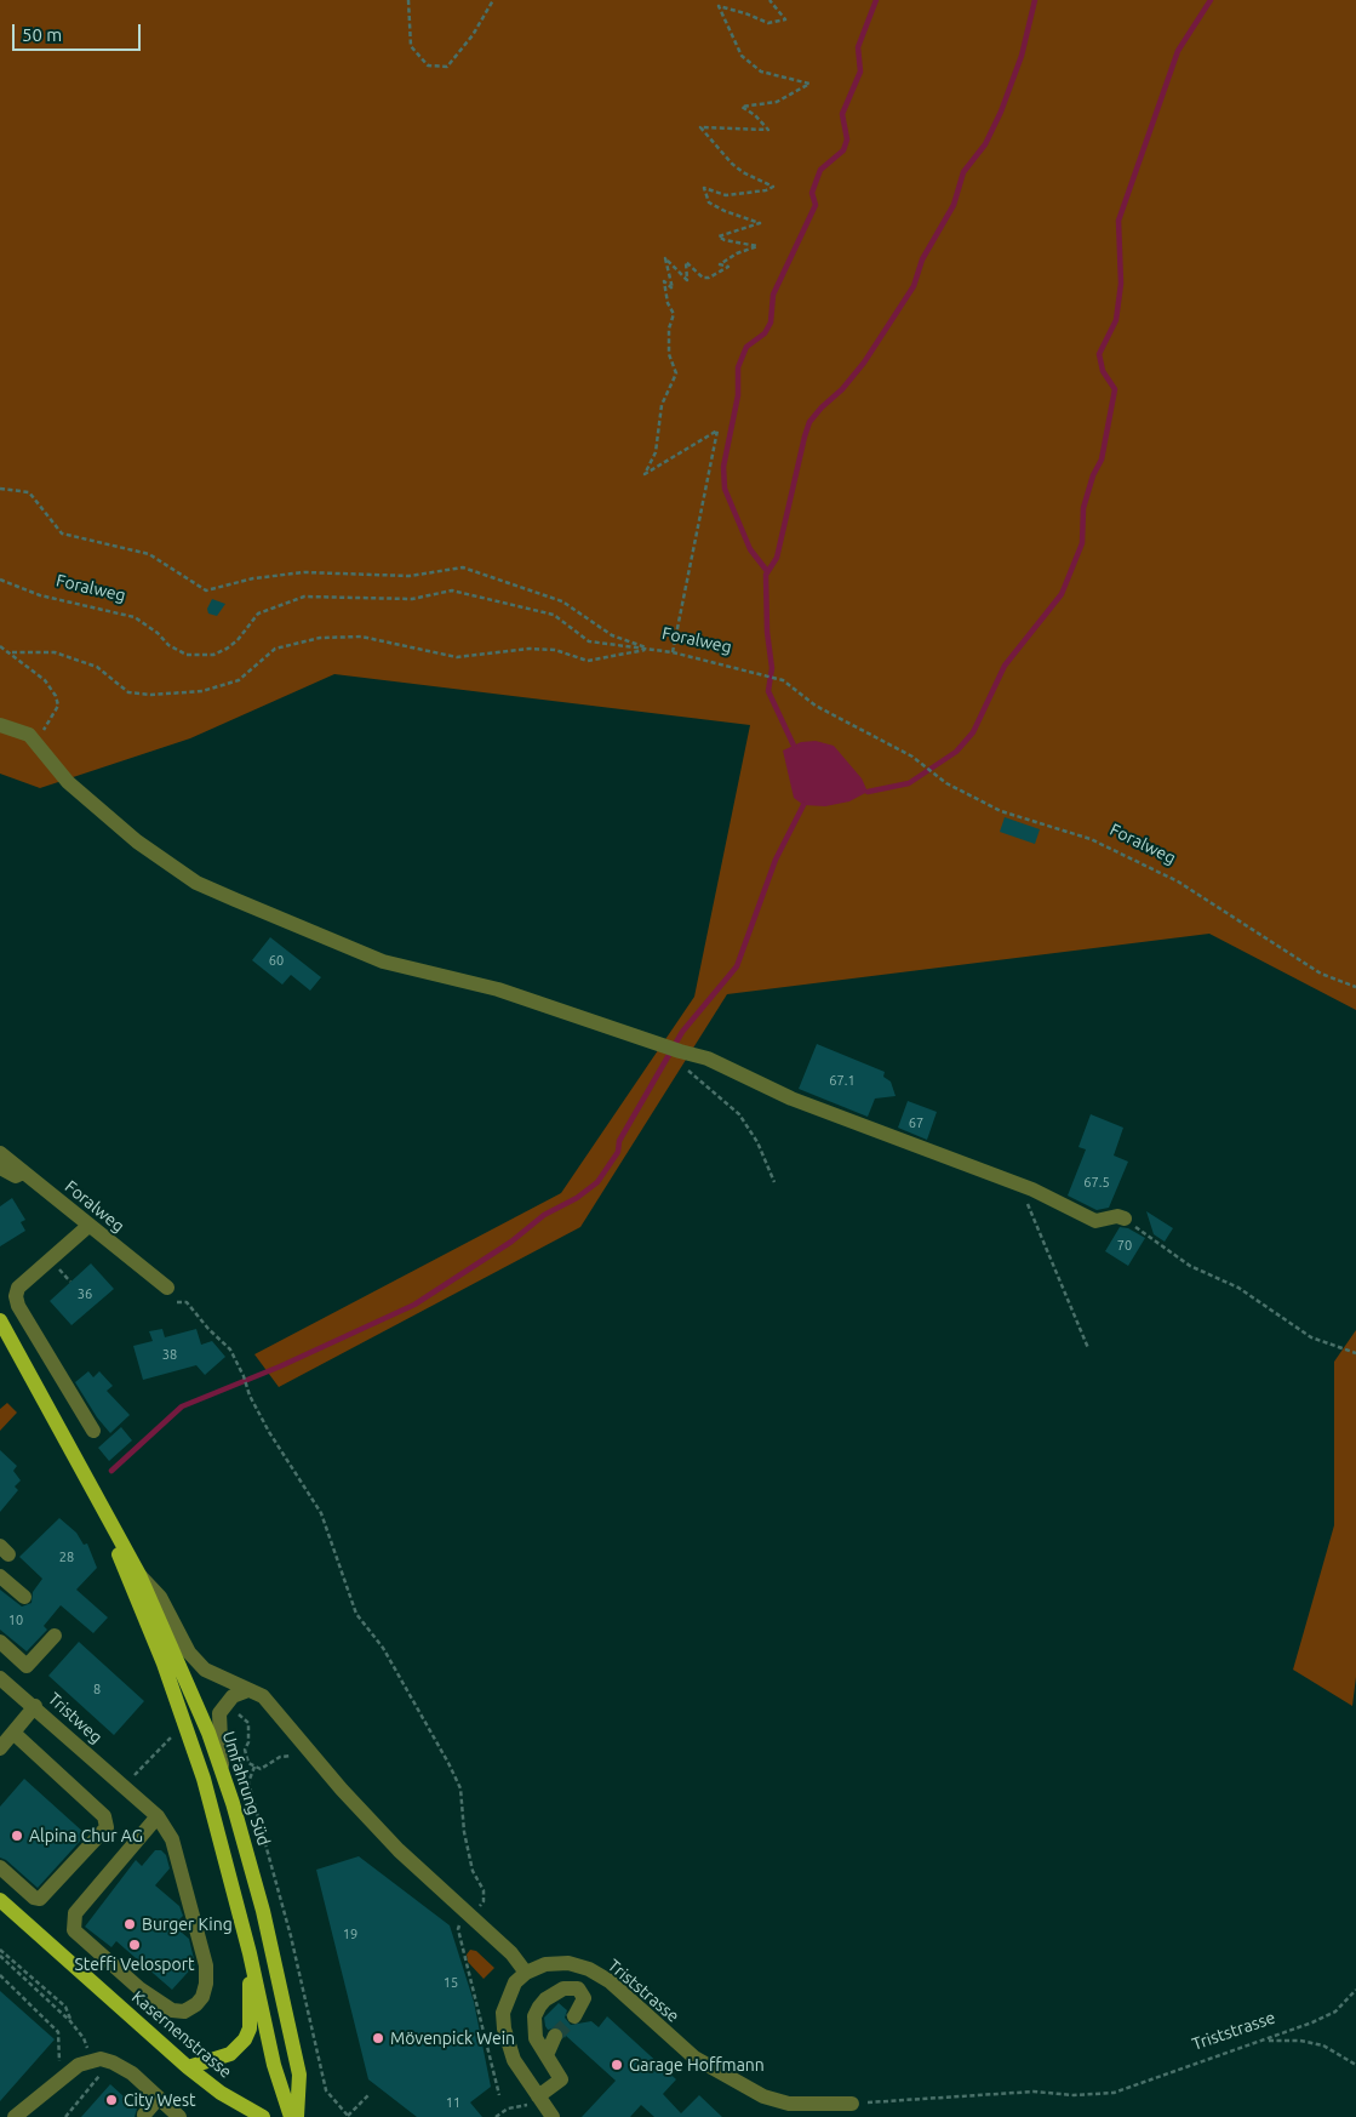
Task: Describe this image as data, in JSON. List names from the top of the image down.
{
  "streets": {
    "main road": ["Umfahrung Süd", "Kasernenstrasse"],
    "street": ["Foralweg", "Tristweg", "Triststrasse"]
  },
  "places": [
    "Alpina Chur AG",
    "Burger King",
    "Steffi Velosport",
    "Mövenpick Wein",
    "Garage Hoffmann",
    "City West"
  ],
  "house_numbers": [
    "60",
    "67.1",
    "67",
    "67.5",
    "70",
    "36",
    "38",
    "28",
    "10",
    "8",
    "19",
    "15",
    "11"
  ],
  "scale_bar": "50 m"
}
